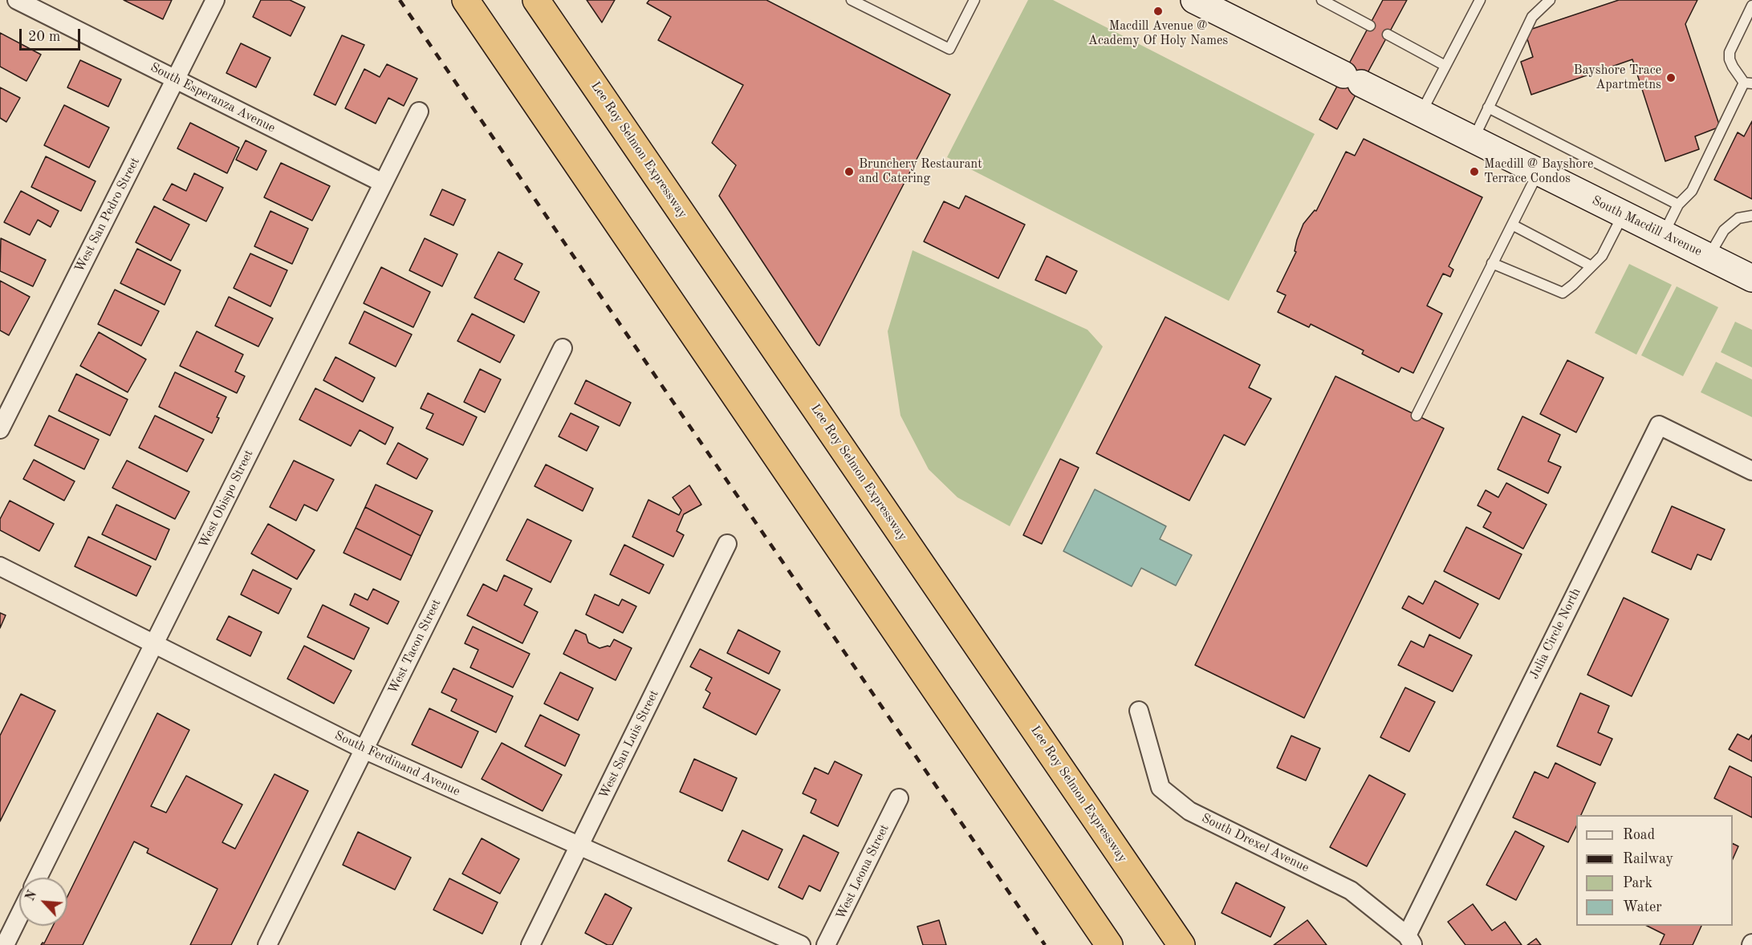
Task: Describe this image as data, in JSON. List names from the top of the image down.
{
  "streets": {
    "highway": ["Lee Roy Selmon Expressway"],
    "street": [
      "South Esperanza Avenue",
      "West San Pedro Street",
      "South Macdill Avenue",
      "West Obispo Street",
      "Julia Circle North",
      "West Tacon Street",
      "West San Luis Street",
      "South Ferdinand Avenue",
      "South Drexel Avenue",
      "West Leona Street"
    ]
  },
  "crossings": [
    ["South Esperanza Avenue", "West San Pedro Street"],
    ["South Esperanza Avenue", "West Obispo Street"],
    ["West Obispo Street", "South Ferdinand Avenue"],
    ["Julia Circle North", "South Drexel Avenue"],
    ["West Tacon Street", "South Ferdinand Avenue"],
    ["West San Luis Street", "South Ferdinand Avenue"]
  ],
  "places": [
    "Macdill Avenue @ Academy Of Holy Names",
    "Bayshore Trace Apartmetns",
    "Brunchery Restaurant and Catering",
    "Macdill @ Bayshore Terrace Condos"
  ],
  "legend": [
    "Road",
    "Railway",
    "Park",
    "Water"
  ],
  "scale_bar": "20 m",
  "north": "top left"
}
